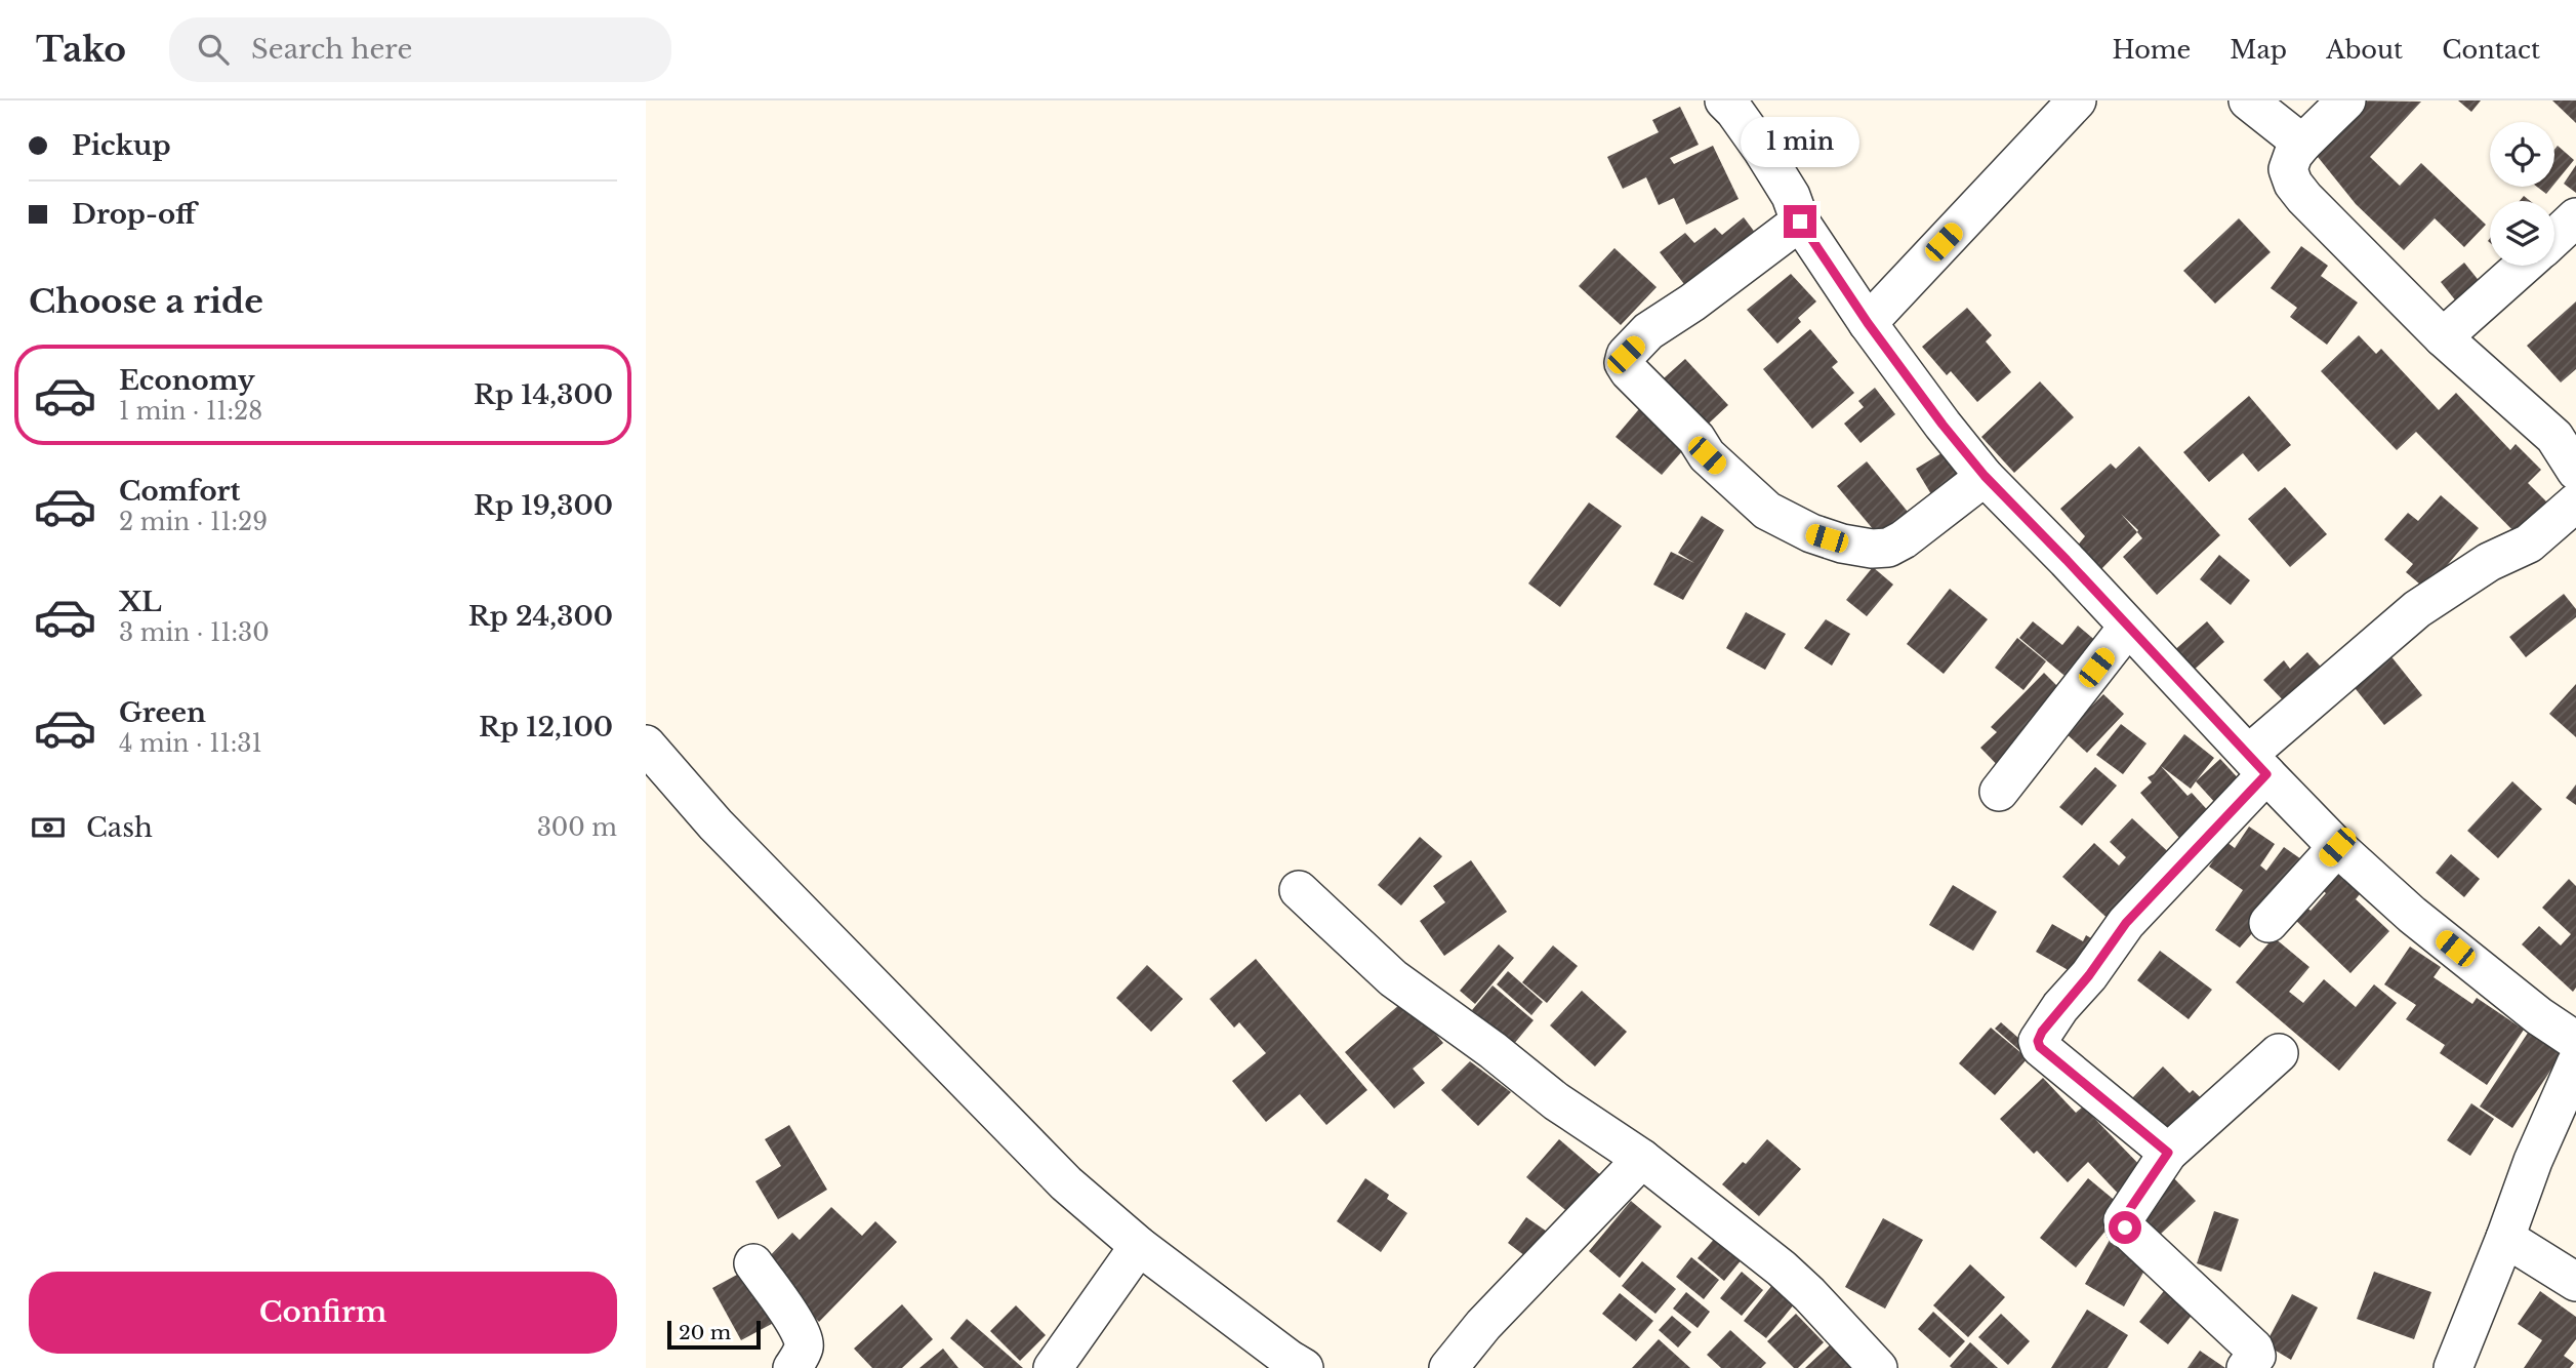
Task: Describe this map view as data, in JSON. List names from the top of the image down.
{
  "scale_bar": "20 m",
  "page": {
    "header": "Tako",
    "search": "Search here",
    "nav": [
      "Home",
      "Map",
      "About",
      "Contact"
    ],
    "banner": ["Pickup", "Drop-off"],
    "bubble": "1 min",
    "heading": "Choose a ride",
    "list": [
      {
        "name": "Economy",
        "note": "1 min · 11:28",
        "value": "Rp 14,300"
      },
      {
        "name": "Comfort",
        "note": "2 min · 11:29",
        "value": "Rp 19,300"
      },
      {
        "name": "XL",
        "note": "3 min · 11:30",
        "value": "Rp 24,300"
      },
      {
        "name": "Green",
        "note": "4 min · 11:31",
        "value": "Rp 12,100"
      }
    ],
    "pay": ["Cash", "300 m"],
    "buttons": "Confirm",
    "scale": "20 m"
  }
}
